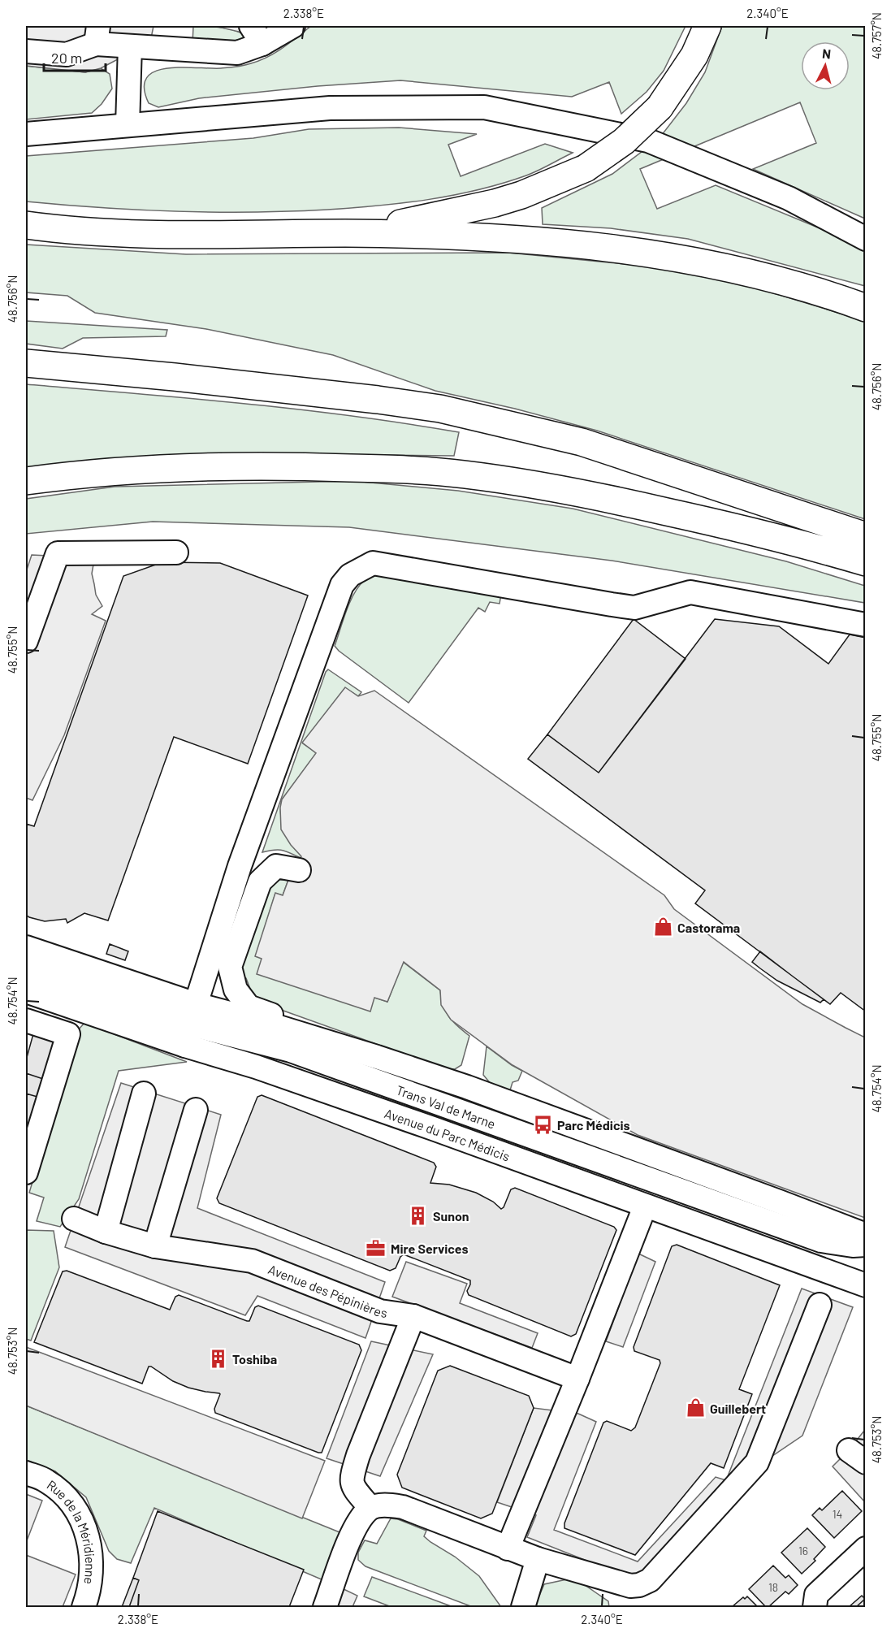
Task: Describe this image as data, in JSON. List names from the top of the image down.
{
  "streets": {
    "street": [
      "Trans Val de Marne",
      "Avenue du Parc Médicis",
      "Avenue des Pépinières",
      "Rue de la Méridienne"
    ]
  },
  "crossings": [
    ["Trans Val de Marne", "Avenue du Parc Médicis"]
  ],
  "places": {
    "shop": ["Castorama", "Guillebert"],
    "bus stop": ["Parc Médicis"],
    "building": ["Sunon", "Toshiba"],
    "office": ["Mire Services"]
  },
  "house_numbers": ["14", "16", "18"],
  "scale_bar": "20 m",
  "north": "top",
  "coordinates": [
    "2.338°E",
    "2.340°E",
    "48.757°N",
    "48.756°N",
    "48.755°N",
    "48.754°N",
    "48.753°N"
  ]
}
